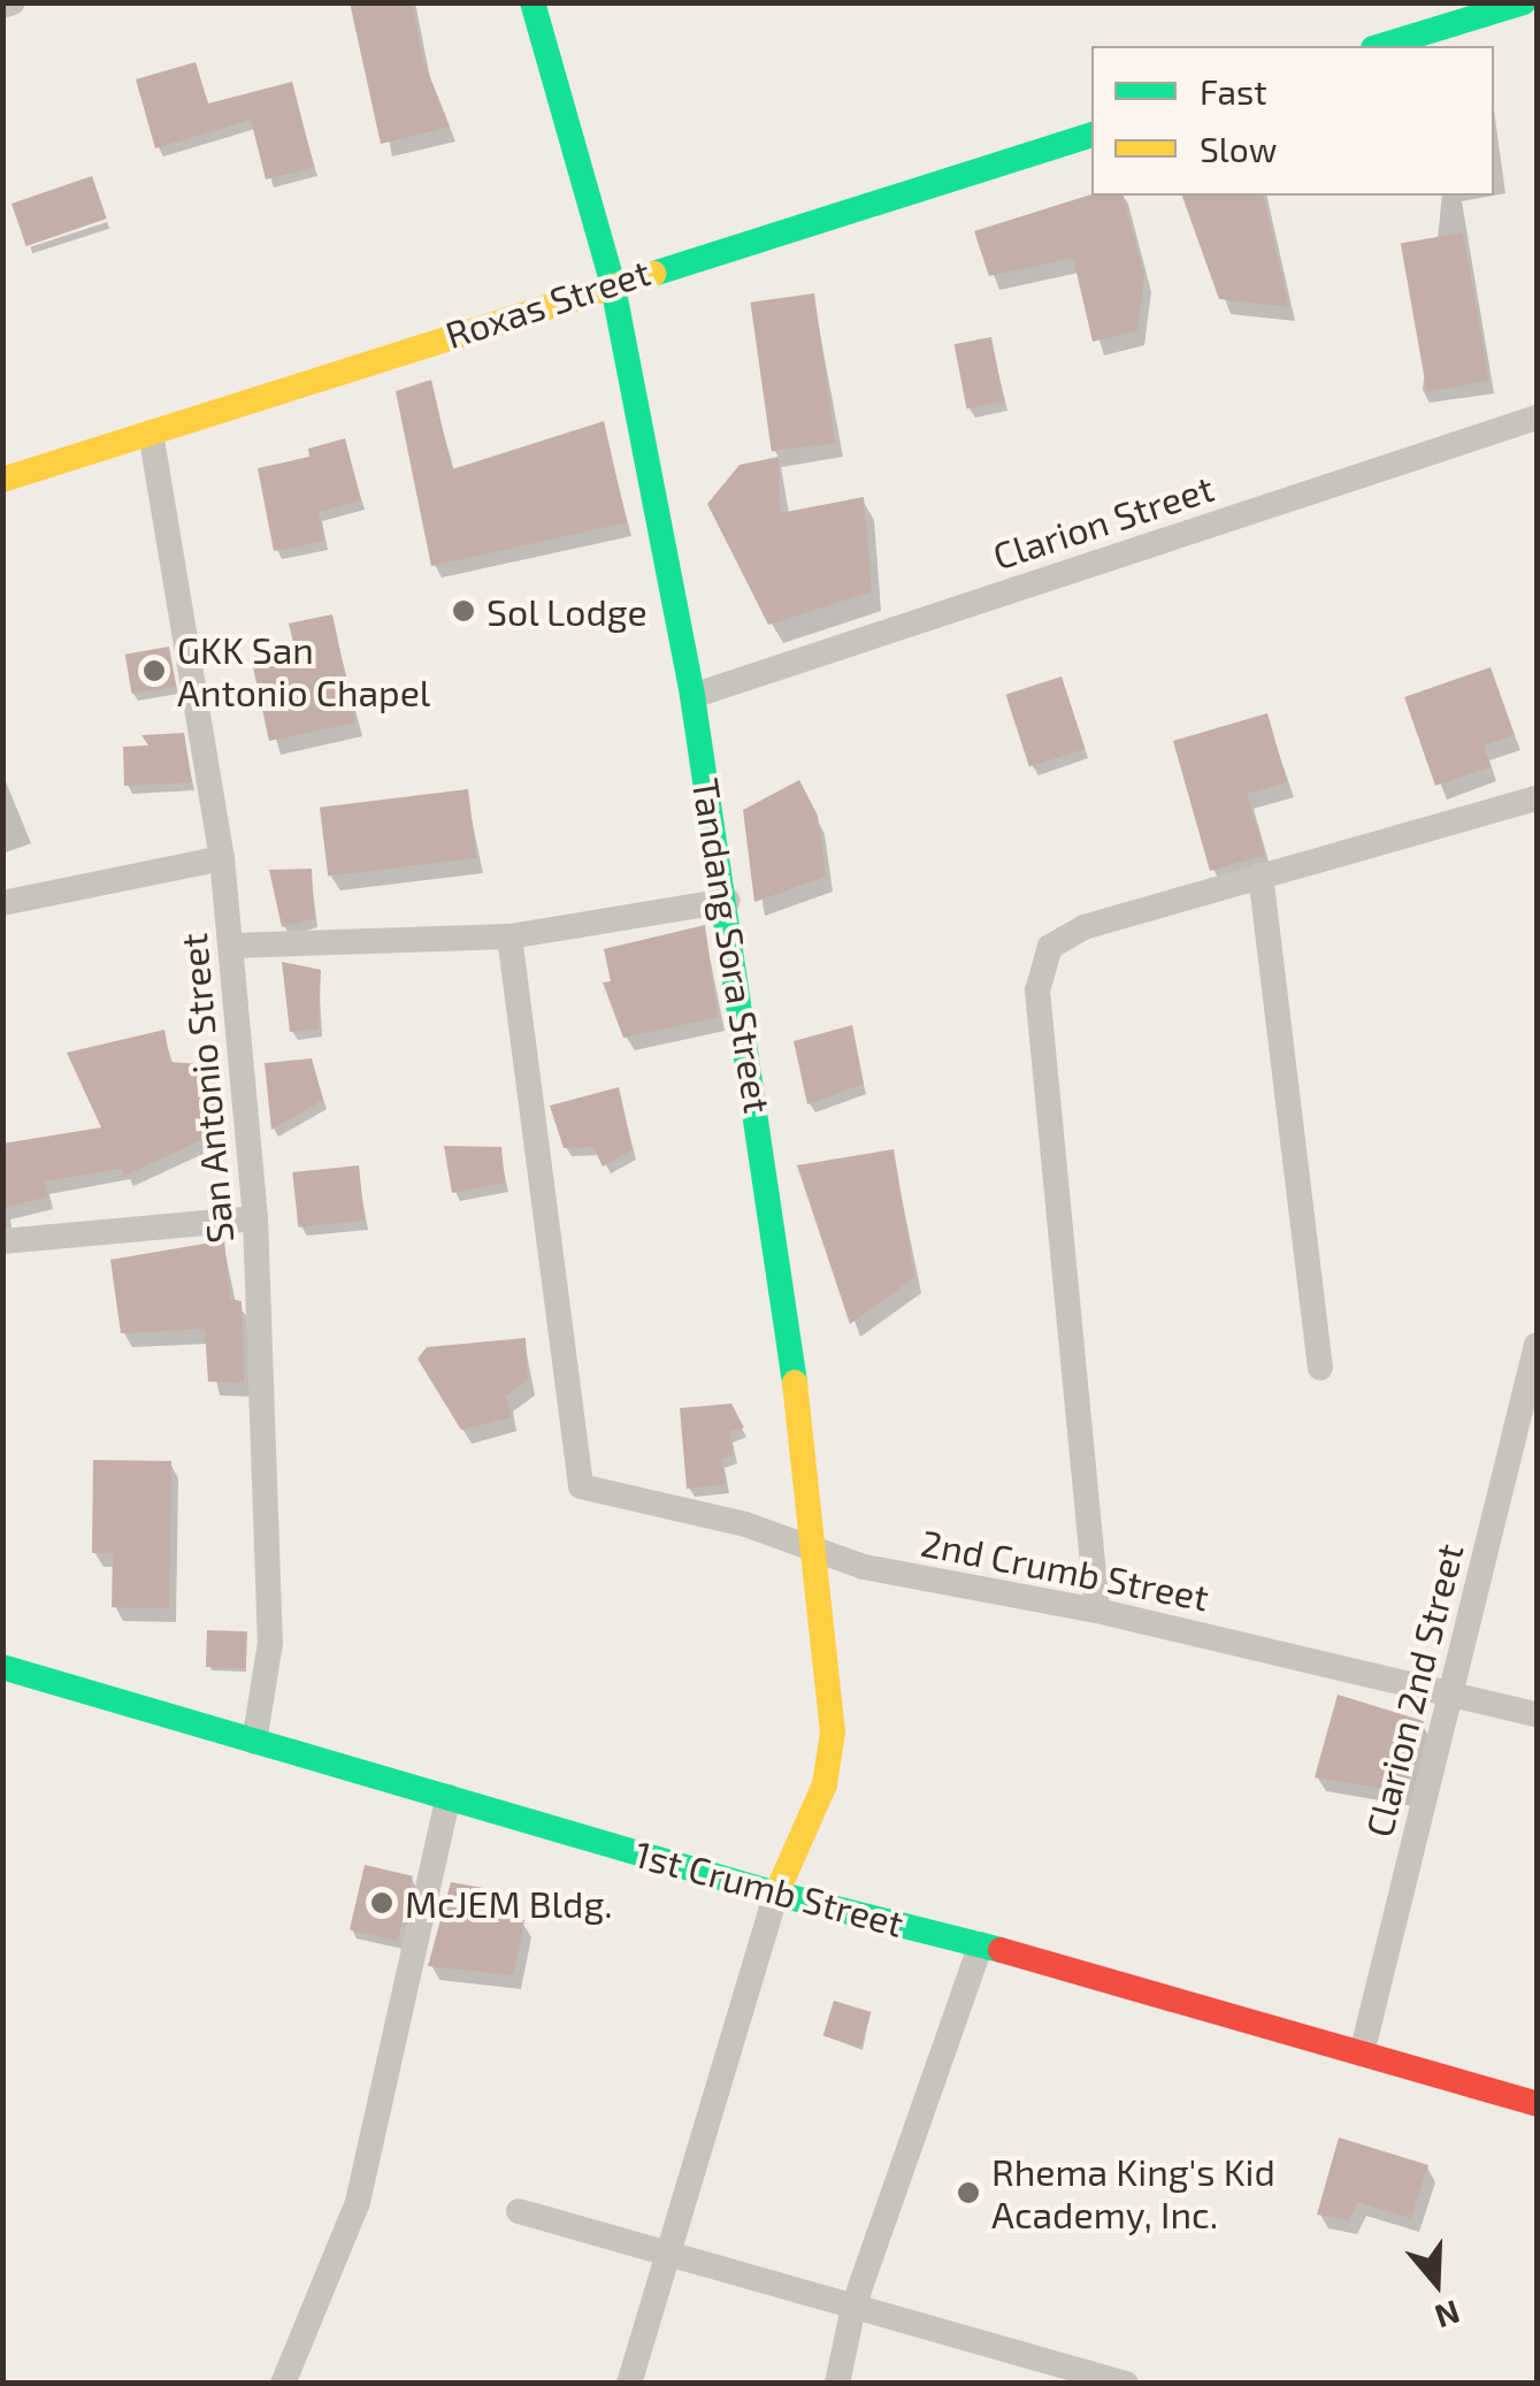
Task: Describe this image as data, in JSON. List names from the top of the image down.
{
  "streets": {
    "street": [
      "Roxas Street",
      "Clarion Street",
      "Tandang Sora Street",
      "San Antonio Street",
      "2nd Crumb Street",
      "Clarion 2nd Street",
      "1st Crumb Street"
    ]
  },
  "crossings": [
    ["Roxas Street", "Tandang Sora Street"],
    ["Roxas Street", "San Antonio Street"],
    ["Clarion Street", "Tandang Sora Street"],
    ["Tandang Sora Street", "2nd Crumb Street"],
    ["Tandang Sora Street", "1st Crumb Street"],
    ["San Antonio Street", "1st Crumb Street"],
    ["2nd Crumb Street", "Clarion 2nd Street"],
    ["Clarion 2nd Street", "1st Crumb Street"]
  ],
  "places": [
    "Sol Lodge",
    "GKK San Antonio Chapel",
    "McJEM Bldg.",
    "Rhema King's Kid Academy, Inc."
  ],
  "legend": ["Fast", "Slow"],
  "north": "bottom"
}
